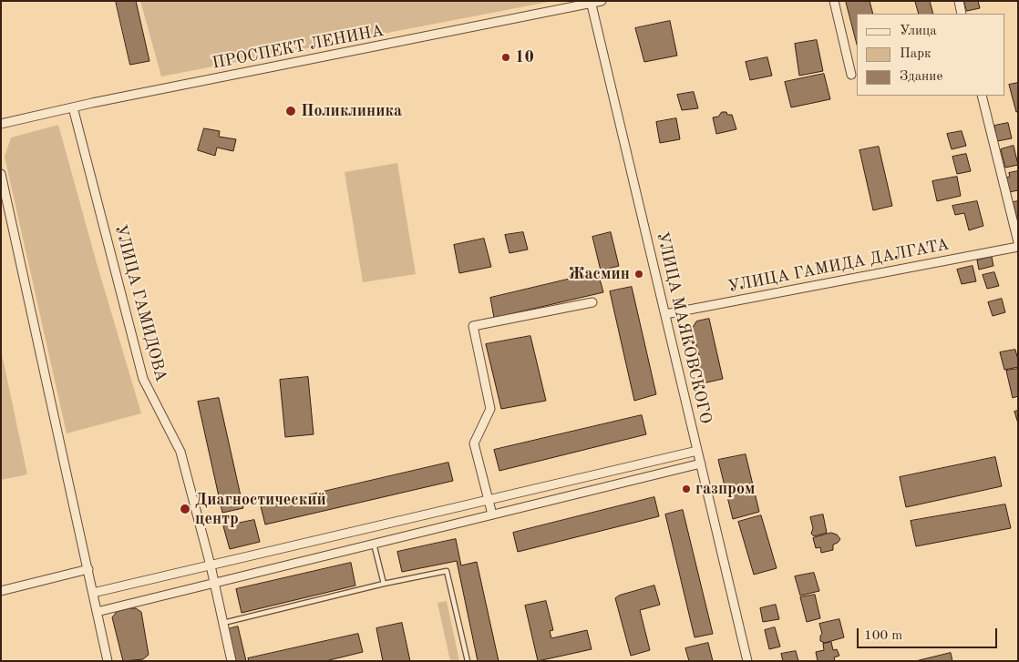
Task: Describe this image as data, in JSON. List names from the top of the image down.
{
  "streets": {
    "street": [
      "ПРОСПЕКТ ЛЕНИНА",
      "УЛИЦА ГАМИДА ДАЛГАТА",
      "УЛИЦА ГАМИДОВА",
      "УЛИЦА МАЯКОВСКОГО"
    ]
  },
  "crossings": [
    ["ПРОСПЕКТ ЛЕНИНА", "УЛИЦА ГАМИДОВА"],
    ["ПРОСПЕКТ ЛЕНИНА", "УЛИЦА МАЯКОВСКОГО"],
    ["УЛИЦА ГАМИДА ДАЛГАТА", "УЛИЦА МАЯКОВСКОГО"]
  ],
  "places": [
    "10",
    "Поликлиника",
    "Жасмин",
    "газпром",
    "Диагностический центр"
  ],
  "legend": ["Улица", "Парк", "Здание"],
  "scale_bar": "100 m"
}
